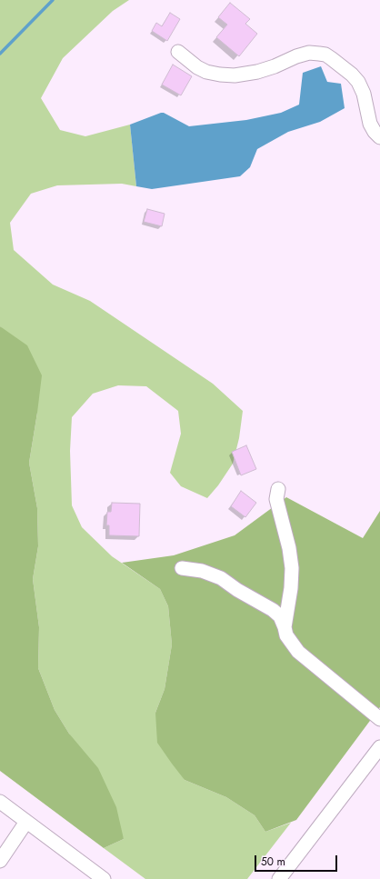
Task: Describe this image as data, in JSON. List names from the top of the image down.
{
  "scale_bar": "50 m"
}
